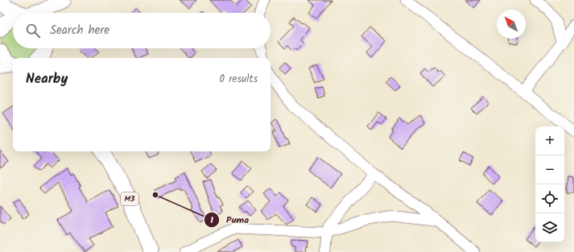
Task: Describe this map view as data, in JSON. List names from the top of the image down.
{
  "streets": {
    "highway": ["M3"]
  },
  "places": ["Puma"],
  "north": "top left",
  "page": {
    "search": "Search here",
    "heading": ["Nearby", "0 results"],
    "map_buttons": ["+", "−"]
  }
}
